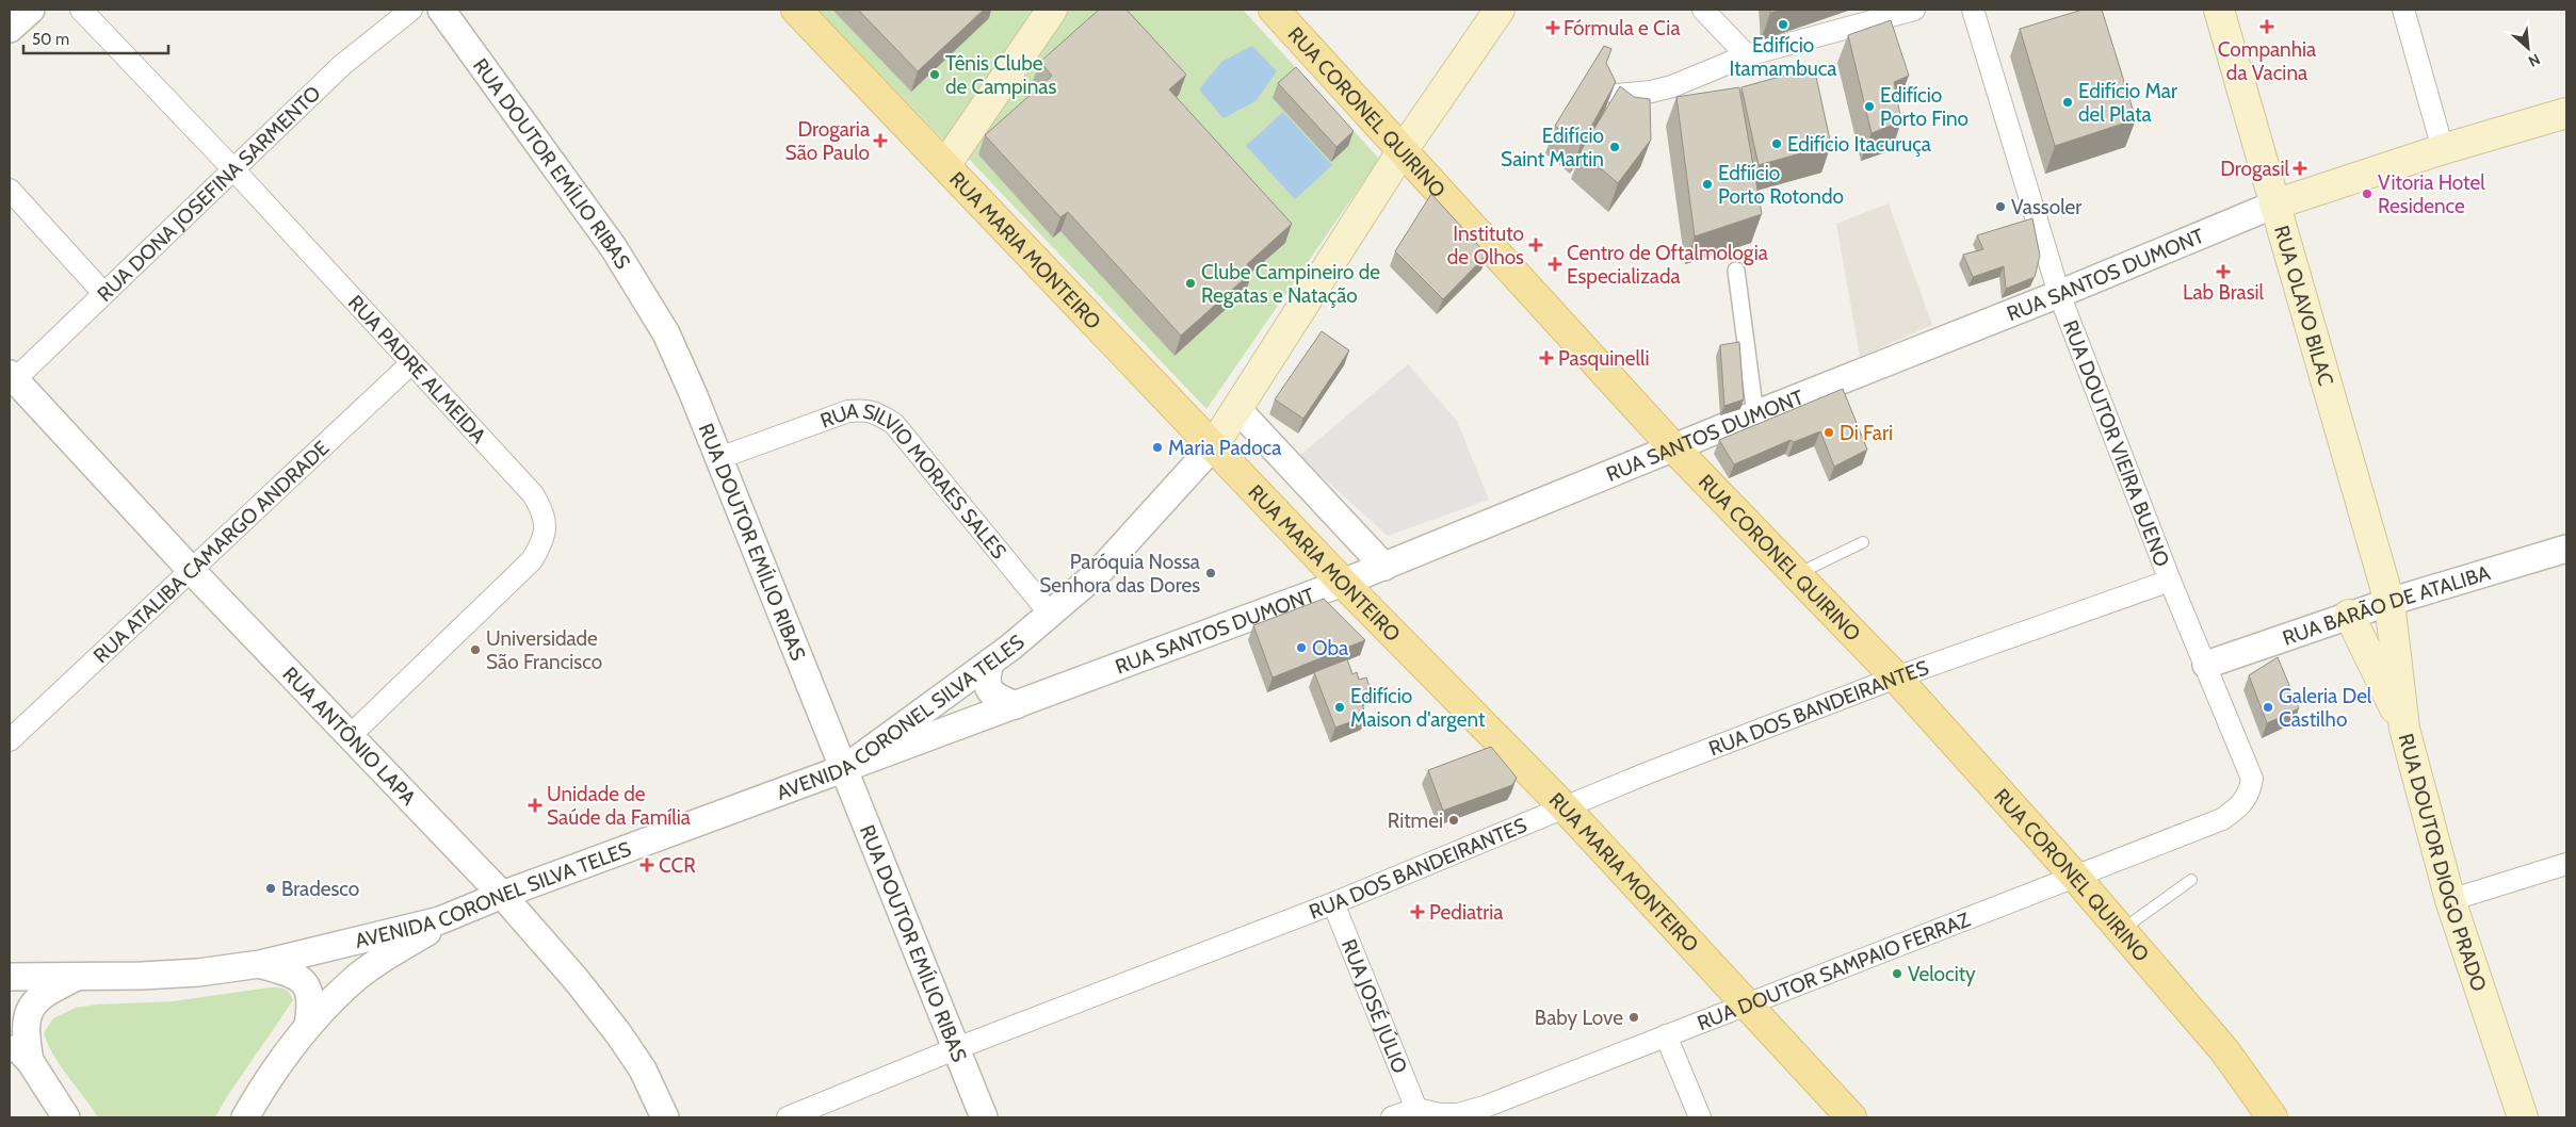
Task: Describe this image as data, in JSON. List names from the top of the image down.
{
  "streets": {
    "main road": [
      "RUA CORONEL QUIRINO",
      "RUA MARIA MONTEIRO",
      "RUA SANTOS DUMONT",
      "RUA OLAVO BILAC",
      "AVENIDA CORONEL SILVA TELES",
      "RUA DOUTOR DIOGO PRADO"
    ],
    "street": [
      "RUA DOUTOR EMÍLIO RIBAS",
      "RUA DONA JOSEFINA SARMENTO",
      "RUA PADRE ALMEIDA",
      "RUA DOUTOR VIEIRA BUENO",
      "RUA SILVIO MORAES SALES",
      "RUA ATALIBA CAMARGO ANDRADE",
      "RUA BARÃO DE ATALIBA",
      "RUA DOS BANDEIRANTES",
      "RUA ANTÔNIO LAPA",
      "RUA DOUTOR SAMPAIO FERRAZ",
      "RUA JOSÉ JÚLIO"
    ]
  },
  "crossings": [
    ["RUA CORONEL QUIRINO", "RUA SANTOS DUMONT"],
    ["RUA CORONEL QUIRINO", "RUA DOS BANDEIRANTES"],
    ["RUA CORONEL QUIRINO", "AVENIDA CORONEL SILVA TELES"],
    ["RUA CORONEL QUIRINO", "RUA DOUTOR SAMPAIO FERRAZ"],
    ["RUA DOUTOR EMÍLIO RIBAS", "RUA SANTOS DUMONT"],
    ["RUA DOUTOR EMÍLIO RIBAS", "RUA SILVIO MORAES SALES"],
    ["RUA DOUTOR EMÍLIO RIBAS", "RUA DOS BANDEIRANTES"],
    ["RUA DOUTOR EMÍLIO RIBAS", "AVENIDA CORONEL SILVA TELES"],
    ["RUA DONA JOSEFINA SARMENTO", "RUA PADRE ALMEIDA"],
    ["RUA DONA JOSEFINA SARMENTO", "RUA ANTÔNIO LAPA"],
    ["RUA MARIA MONTEIRO", "RUA SANTOS DUMONT"],
    ["RUA MARIA MONTEIRO", "RUA DOS BANDEIRANTES"],
    ["RUA MARIA MONTEIRO", "AVENIDA CORONEL SILVA TELES"],
    ["RUA MARIA MONTEIRO", "RUA DOUTOR SAMPAIO FERRAZ"],
    ["RUA SANTOS DUMONT", "RUA OLAVO BILAC"],
    ["RUA SANTOS DUMONT", "RUA DOUTOR VIEIRA BUENO"],
    ["RUA SANTOS DUMONT", "AVENIDA CORONEL SILVA TELES"],
    ["RUA OLAVO BILAC", "RUA BARÃO DE ATALIBA"],
    ["RUA OLAVO BILAC", "RUA DOUTOR DIOGO PRADO"],
    ["RUA PADRE ALMEIDA", "RUA ATALIBA CAMARGO ANDRADE"],
    ["RUA PADRE ALMEIDA", "RUA ANTÔNIO LAPA"],
    ["RUA DOUTOR VIEIRA BUENO", "RUA BARÃO DE ATALIBA"],
    ["RUA DOUTOR VIEIRA BUENO", "RUA DOS BANDEIRANTES"],
    ["RUA DOUTOR VIEIRA BUENO", "RUA DOUTOR SAMPAIO FERRAZ"],
    ["RUA SILVIO MORAES SALES", "AVENIDA CORONEL SILVA TELES"],
    ["RUA ATALIBA CAMARGO ANDRADE", "RUA ANTÔNIO LAPA"],
    ["RUA BARÃO DE ATALIBA", "RUA DOUTOR DIOGO PRADO"],
    ["RUA DOS BANDEIRANTES", "RUA JOSÉ JÚLIO"],
    ["AVENIDA CORONEL SILVA TELES", "RUA ANTÔNIO LAPA"],
    ["RUA DOUTOR SAMPAIO FERRAZ", "RUA JOSÉ JÚLIO"]
  ],
  "places": {
    "other": [
      "Edifício Itamambuca",
      "Tênis Clube de Campinas",
      "Edifício Mar del Plata",
      "Edifício Porto Fino",
      "Edifício Itacuruça",
      "Edifício Saint Martin",
      "Edfiício Porto Rotondo",
      "Vitoria Hotel Residence",
      "Vassoler",
      "Clube Campineiro de Regatas e Natação",
      "Di Fari",
      "Maria Padoca",
      "Paróquia Nossa Senhora das Dores",
      "Oba",
      "Universidade São Francisco",
      "Edifício Maison d'argent",
      "Galeria Del Castilho",
      "Ritmei",
      "Bradesco",
      "Velocity",
      "Baby Love"
    ],
    "health": [
      "Companhia da Vacina",
      "Fórmula e Cia",
      "Drogaria São Paulo",
      "Drogasil",
      "Instituto de Olhos",
      "Centro de Oftalmologia Especializada",
      "Lab Brasil",
      "Pasquinelli",
      "Unidade de Saúde da Família",
      "CCR",
      "Pediatria"
    ]
  },
  "scale_bar": "50 m",
  "north": "bottom right"
}
